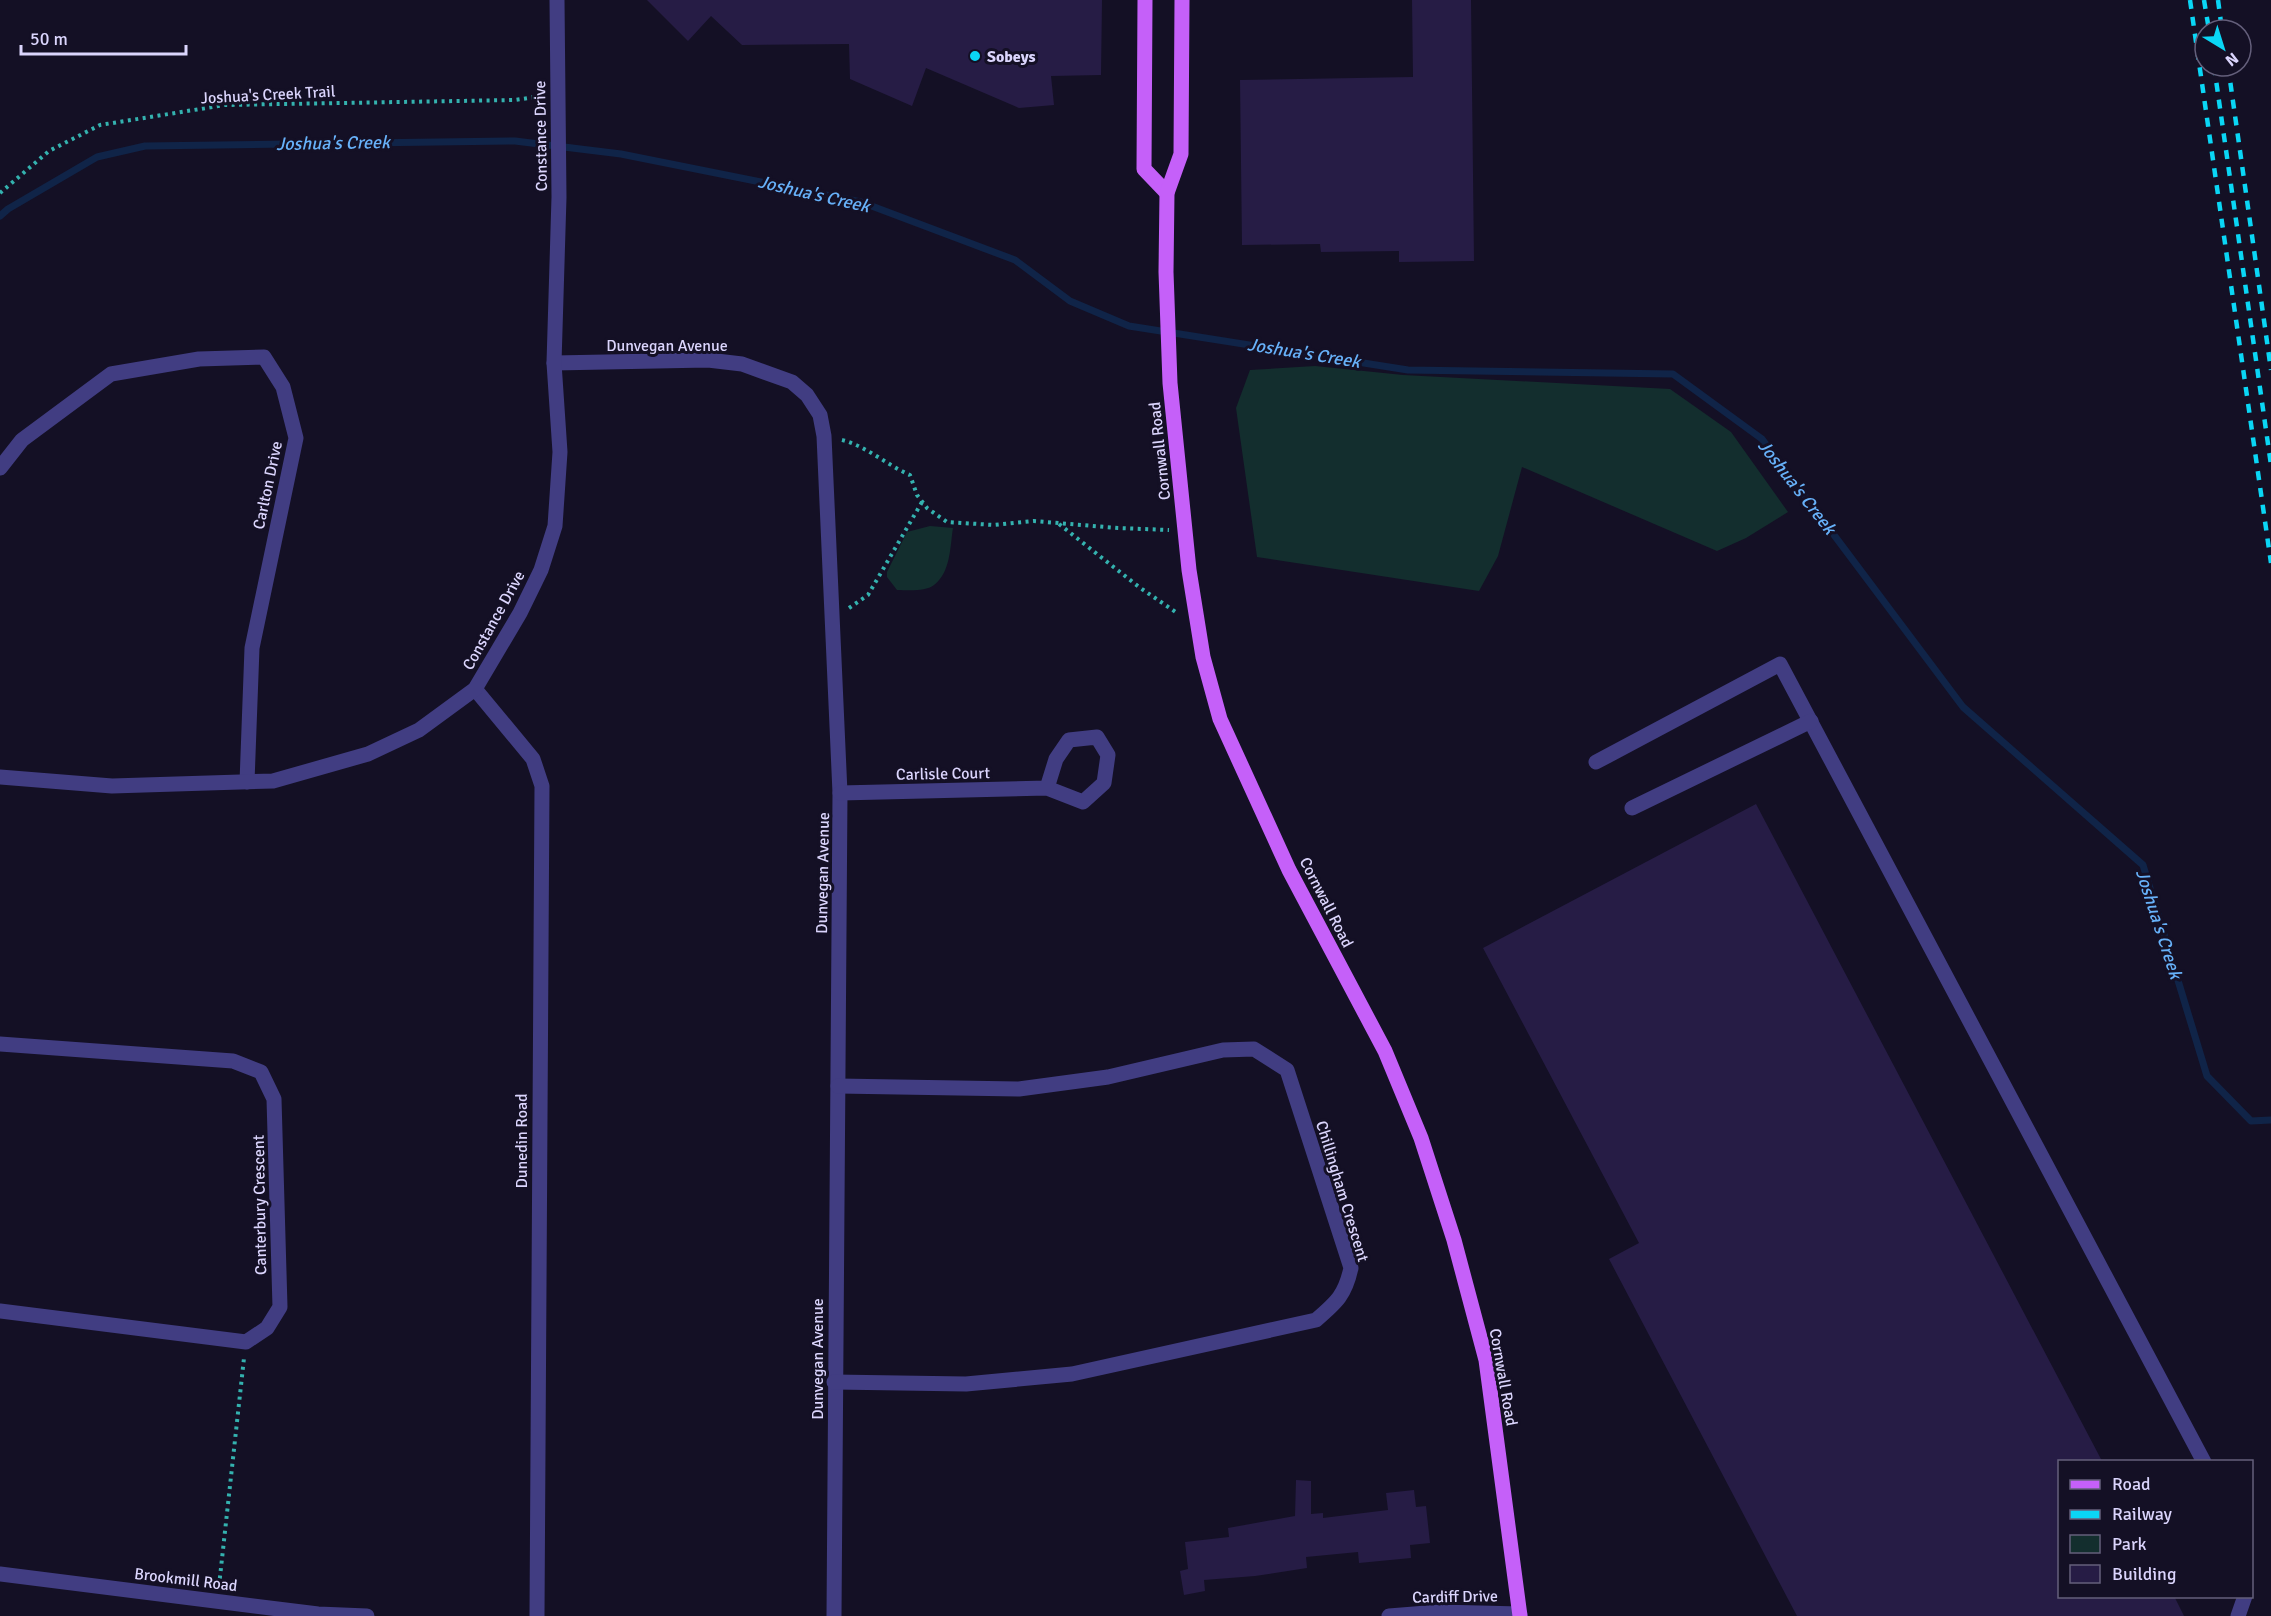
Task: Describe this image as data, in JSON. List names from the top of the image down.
{
  "streets": {
    "main road": ["Cornwall Road"],
    "street": [
      "Constance Drive",
      "Dunvegan Avenue",
      "Carlton Drive",
      "Carlisle Court",
      "Dunedin Road",
      "Chillingham Crescent",
      "Canterbury Crescent",
      "Brookmill Road",
      "Cardiff Drive"
    ],
    "path": ["Joshua's Creek Trail"]
  },
  "crossings": [
    ["Joshua's Creek Trail", "Constance Drive"],
    ["Constance Drive", "Dunvegan Avenue"],
    ["Constance Drive", "Carlton Drive"],
    ["Constance Drive", "Dunedin Road"],
    ["Dunvegan Avenue", "Carlisle Court"],
    ["Dunvegan Avenue", "Chillingham Crescent"],
    ["Cornwall Road", "Cardiff Drive"]
  ],
  "water": ["Joshua's Creek"],
  "places": ["Sobeys"],
  "legend": [
    "Road",
    "Railway",
    "Park",
    "Building"
  ],
  "scale_bar": "50 m",
  "north": "bottom right"
}
